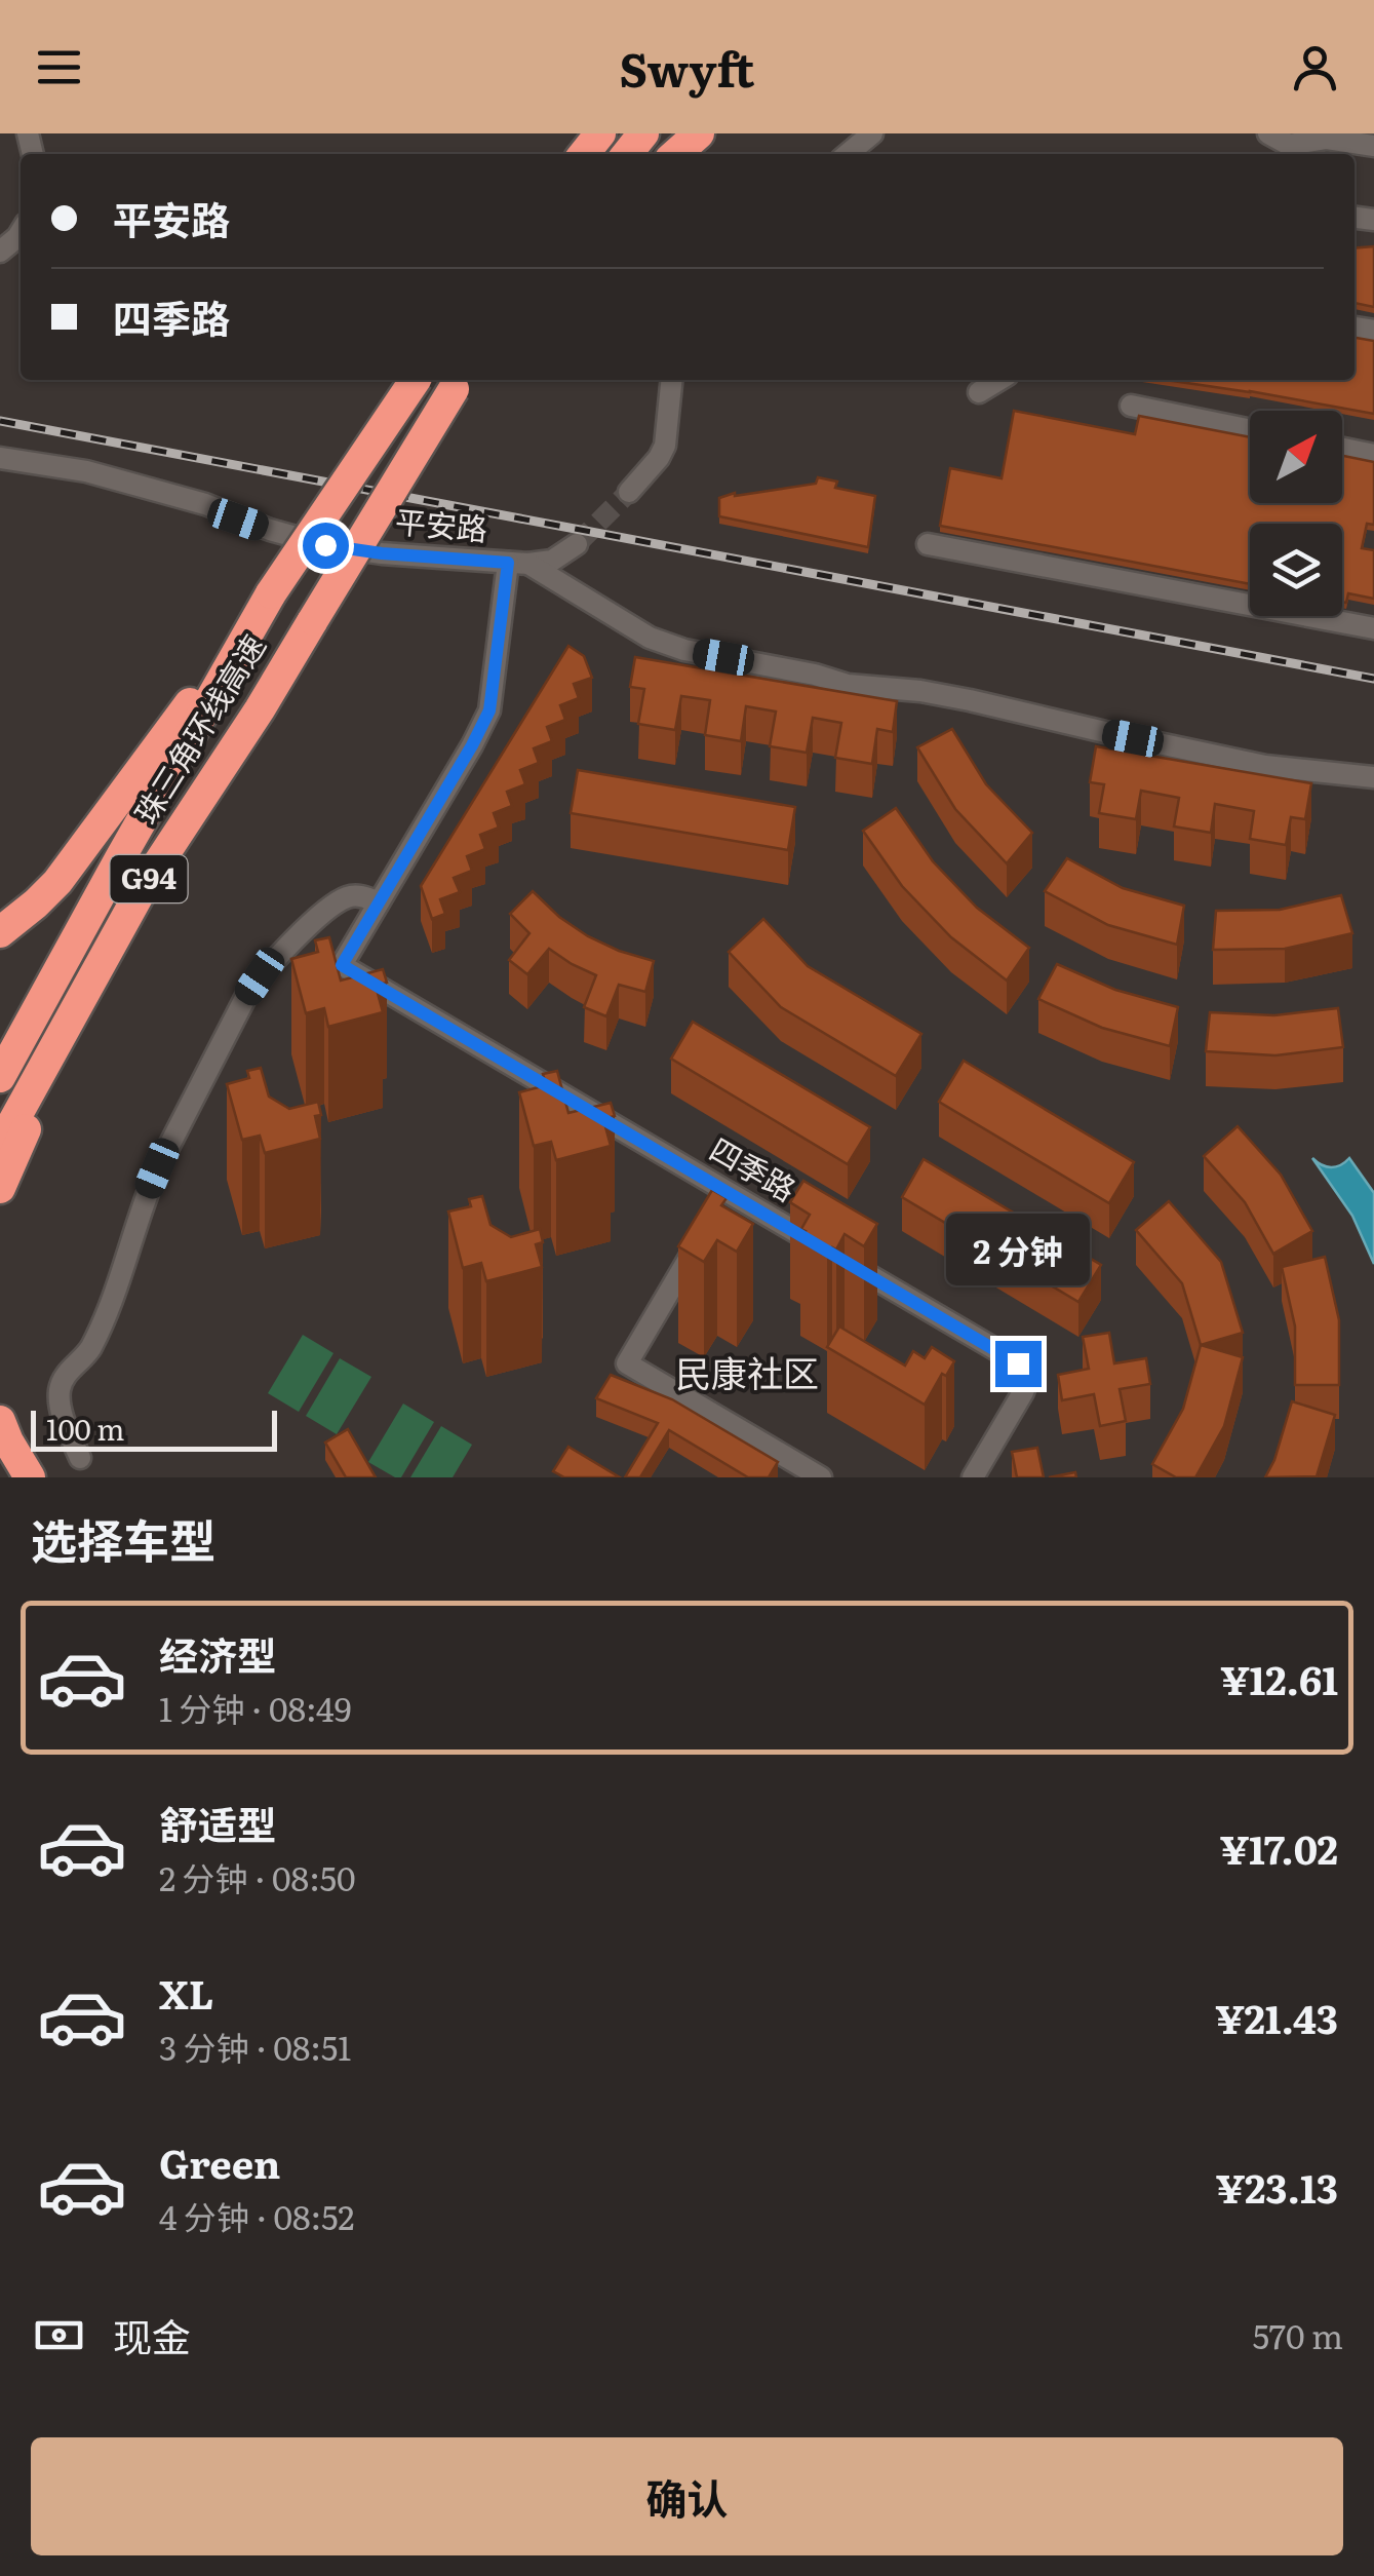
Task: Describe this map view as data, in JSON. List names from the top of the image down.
{
  "streets": {
    "highway": ["珠三角环线高速", "G94"],
    "street": ["平安路", "四季路"]
  },
  "crossings": [
    ["珠三角环线高速", "G94"]
  ],
  "districts": ["民康社区"],
  "scale_bar": "100 m",
  "north": "top right",
  "page": {
    "header": "Swyft",
    "banner": ["平安路", "四季路"],
    "bubble": "2 分钟",
    "scale": "100 m",
    "heading": "选择车型",
    "list": [
      {
        "name": "经济型",
        "note": "1 分钟 · 08:49",
        "value": "¥12.61"
      },
      {
        "name": "舒适型",
        "note": "2 分钟 · 08:50",
        "value": "¥17.02"
      },
      {
        "name": "XL",
        "note": "3 分钟 · 08:51",
        "value": "¥21.43"
      },
      {
        "name": "Green",
        "note": "4 分钟 · 08:52",
        "value": "¥23.13"
      }
    ],
    "pay": ["现金", "570 m"],
    "buttons": "确认"
  }
}
